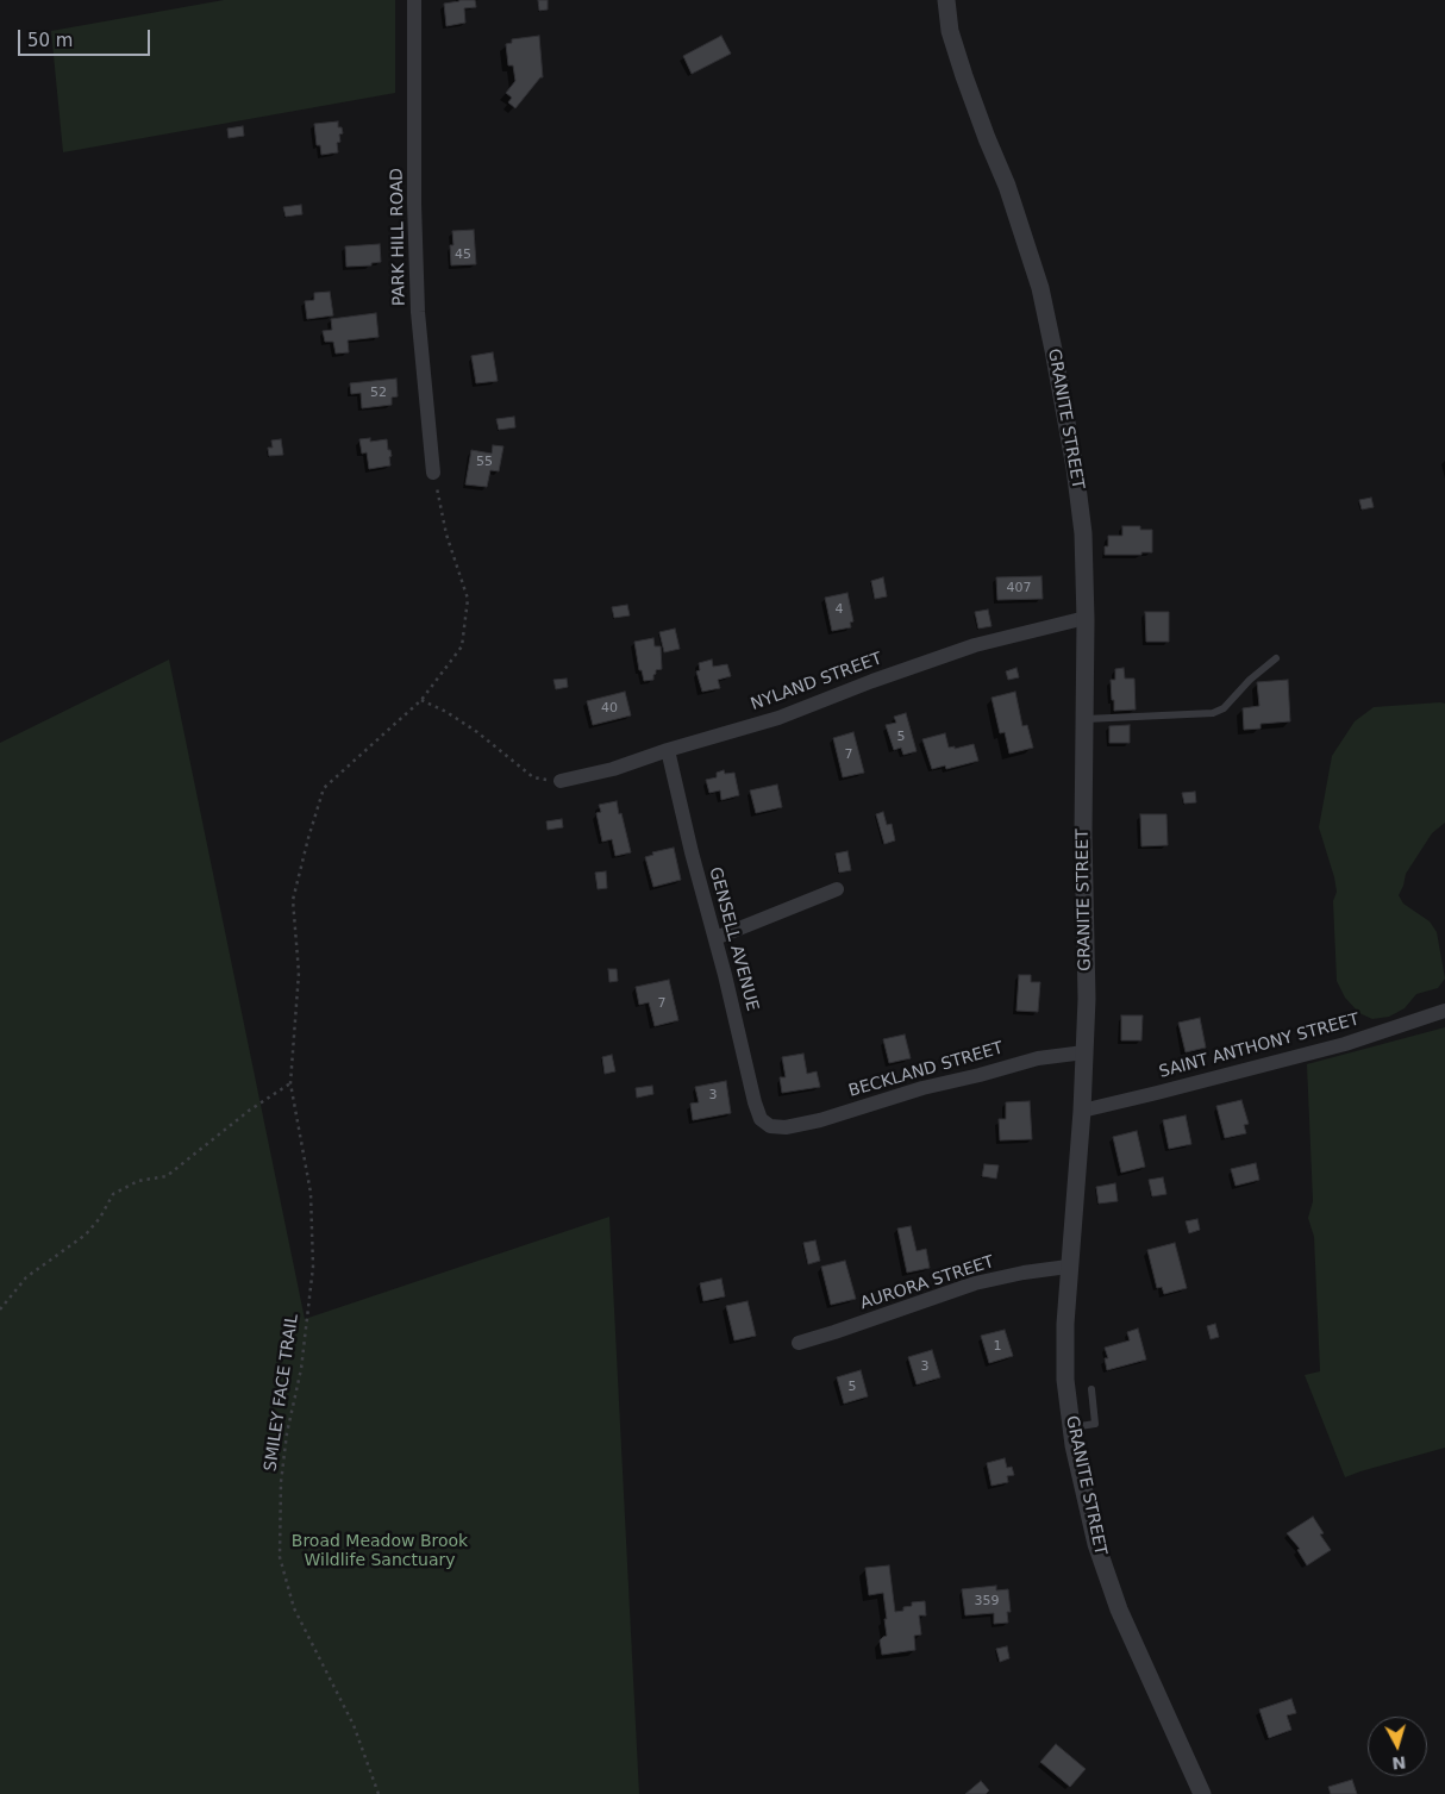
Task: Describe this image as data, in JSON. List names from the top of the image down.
{
  "streets": {
    "street": [
      "PARK HILL ROAD",
      "GRANITE STREET",
      "NYLAND STREET",
      "GENSELL AVENUE",
      "SAINT ANTHONY STREET",
      "BECKLAND STREET",
      "AURORA STREET"
    ],
    "path": ["SMILEY FACE TRAIL"]
  },
  "crossings": [
    ["PARK HILL ROAD", "SMILEY FACE TRAIL"],
    ["GRANITE STREET", "NYLAND STREET"],
    ["GRANITE STREET", "SAINT ANTHONY STREET"],
    ["GRANITE STREET", "BECKLAND STREET"],
    ["GRANITE STREET", "AURORA STREET"],
    ["NYLAND STREET", "GENSELL AVENUE"],
    ["GENSELL AVENUE", "BECKLAND STREET"]
  ],
  "parks": ["Broad Meadow Brook Wildlife Sanctuary"],
  "house_numbers": [
    "45",
    "52",
    "55",
    "407",
    "4",
    "40",
    "5",
    "7",
    "7",
    "3",
    "1",
    "3",
    "5",
    "359"
  ],
  "scale_bar": "50 m",
  "north": "bottom"
}
